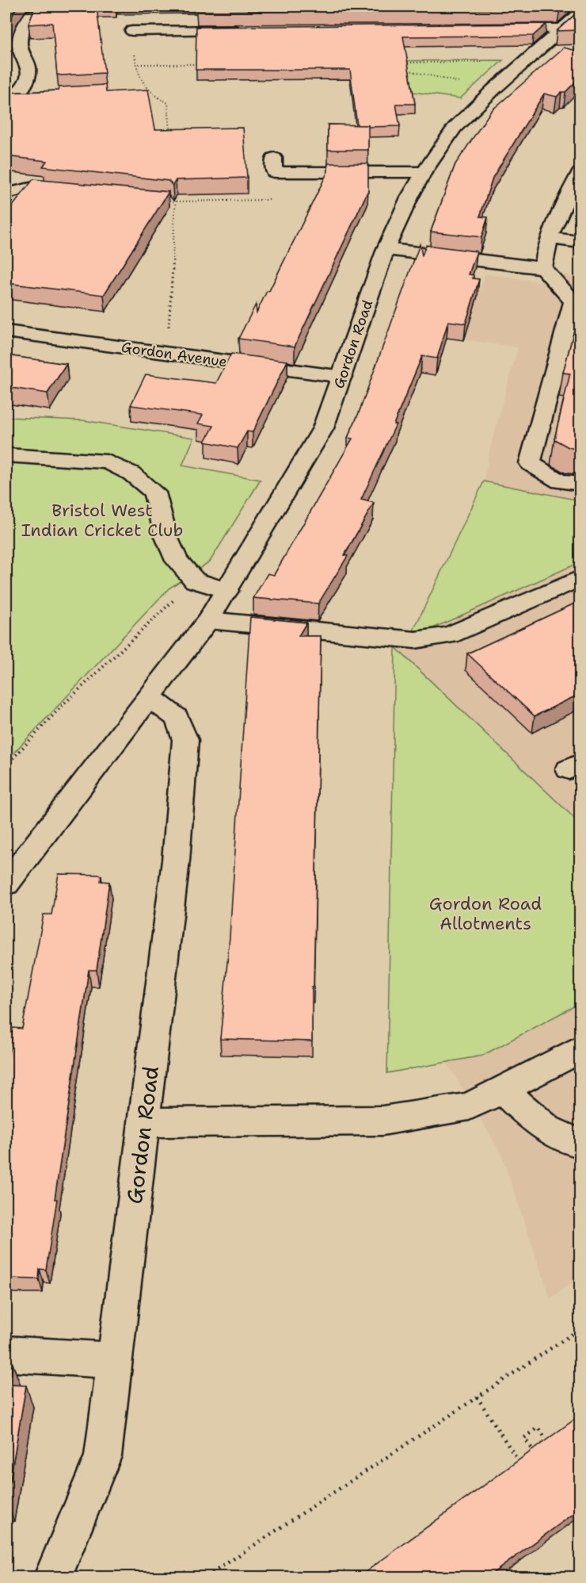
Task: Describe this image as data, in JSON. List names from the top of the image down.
{
  "streets": {
    "street": ["Gordon Road", "Gordon Avenue"]
  },
  "crossings": [
    ["Gordon Road", "Gordon Avenue"]
  ],
  "parks": ["Bristol West Indian Cricket Club", "Gordon Road Allotments"]
}
